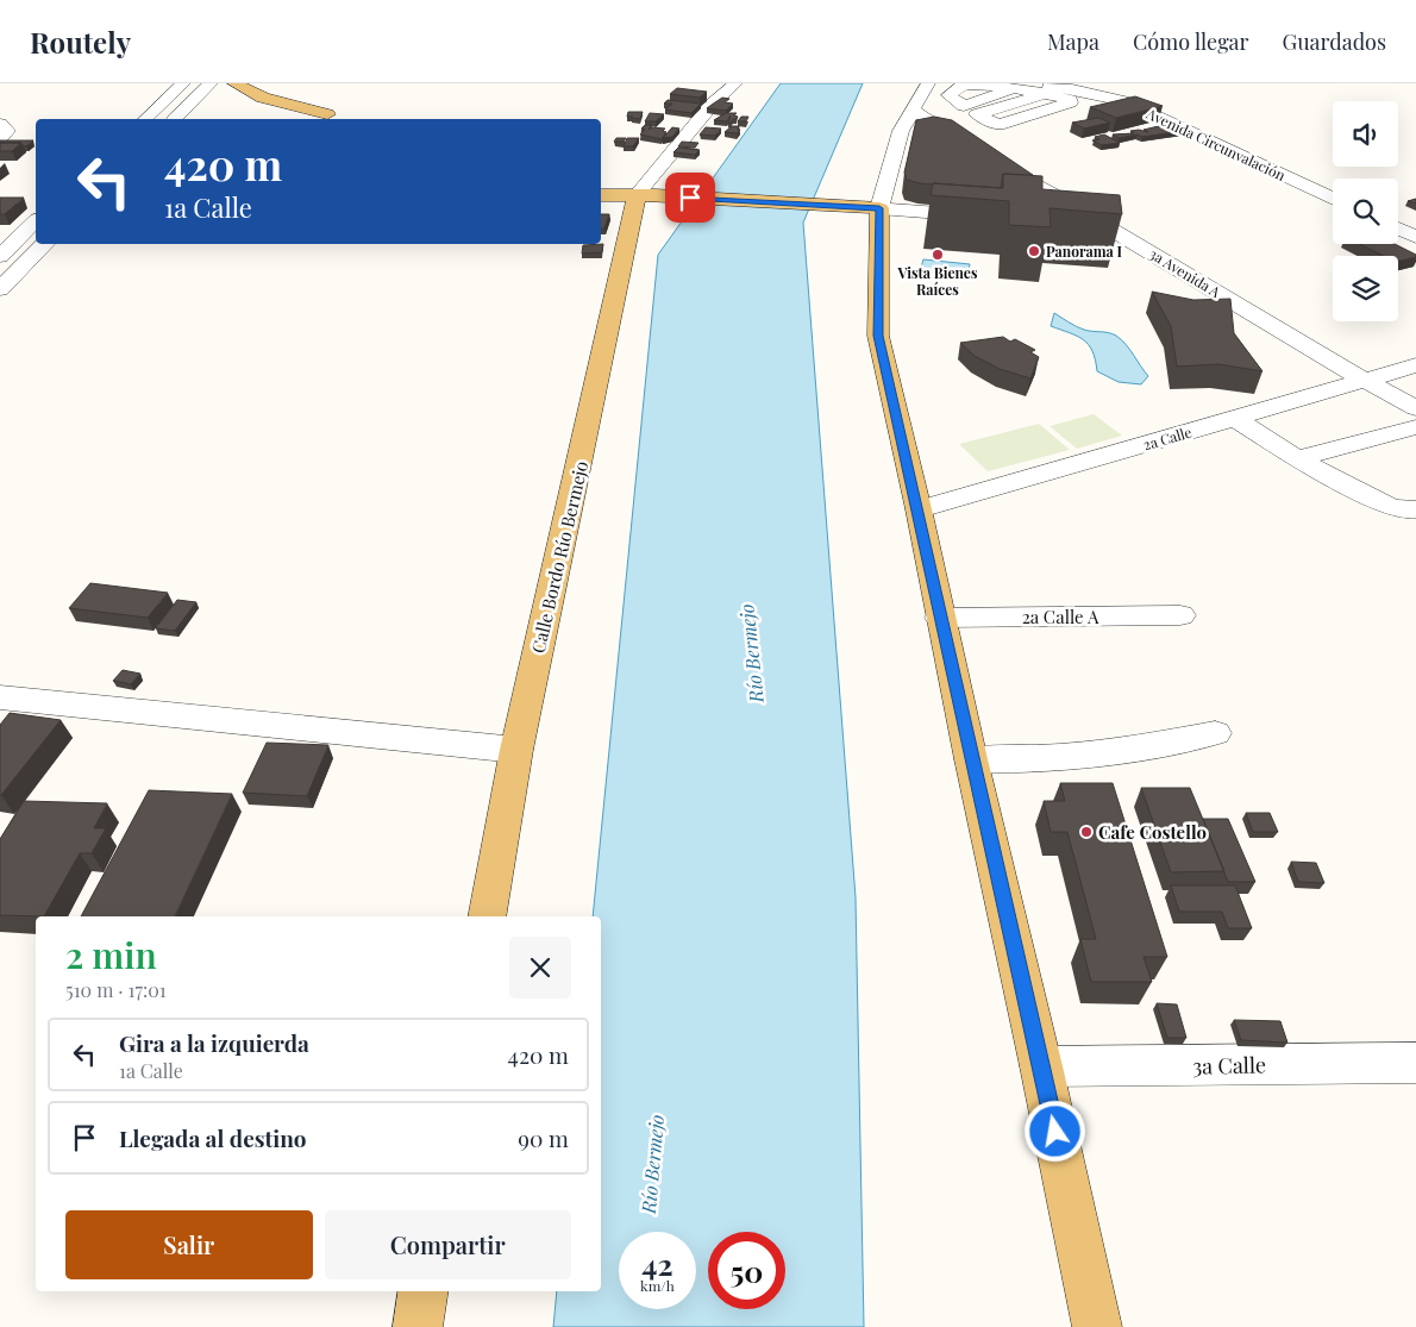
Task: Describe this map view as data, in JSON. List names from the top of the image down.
{
  "streets": {
    "main road": ["Calle Bordo Río Bermejo"],
    "street": [
      "Avenida Circunvalación",
      "3a Avenida A",
      "2a Calle",
      "2a Calle A",
      "3a Calle"
    ]
  },
  "crossings": [
    ["3a Avenida A", "2a Calle"]
  ],
  "water": ["Río Bermejo"],
  "places": ["Panorama I", "Vista Bienes Raíces", "Cafe Costello"],
  "page": {
    "header": "Routely",
    "nav": ["Mapa", "Cómo llegar", "Guardados"],
    "turn": ["420 m", "1a Calle"],
    "heading": ["2 min", "510 m · 17:01"],
    "list": [
      {
        "name": "Gira a la izquierda",
        "note": "1a Calle",
        "value": "420 m"
      },
      {
        "name": "Llegada al destino",
        "value": "90 m"
      }
    ],
    "buttons": ["Salir", "Compartir"],
    "speed": "42 km/h",
    "limit": "50"
  }
}
